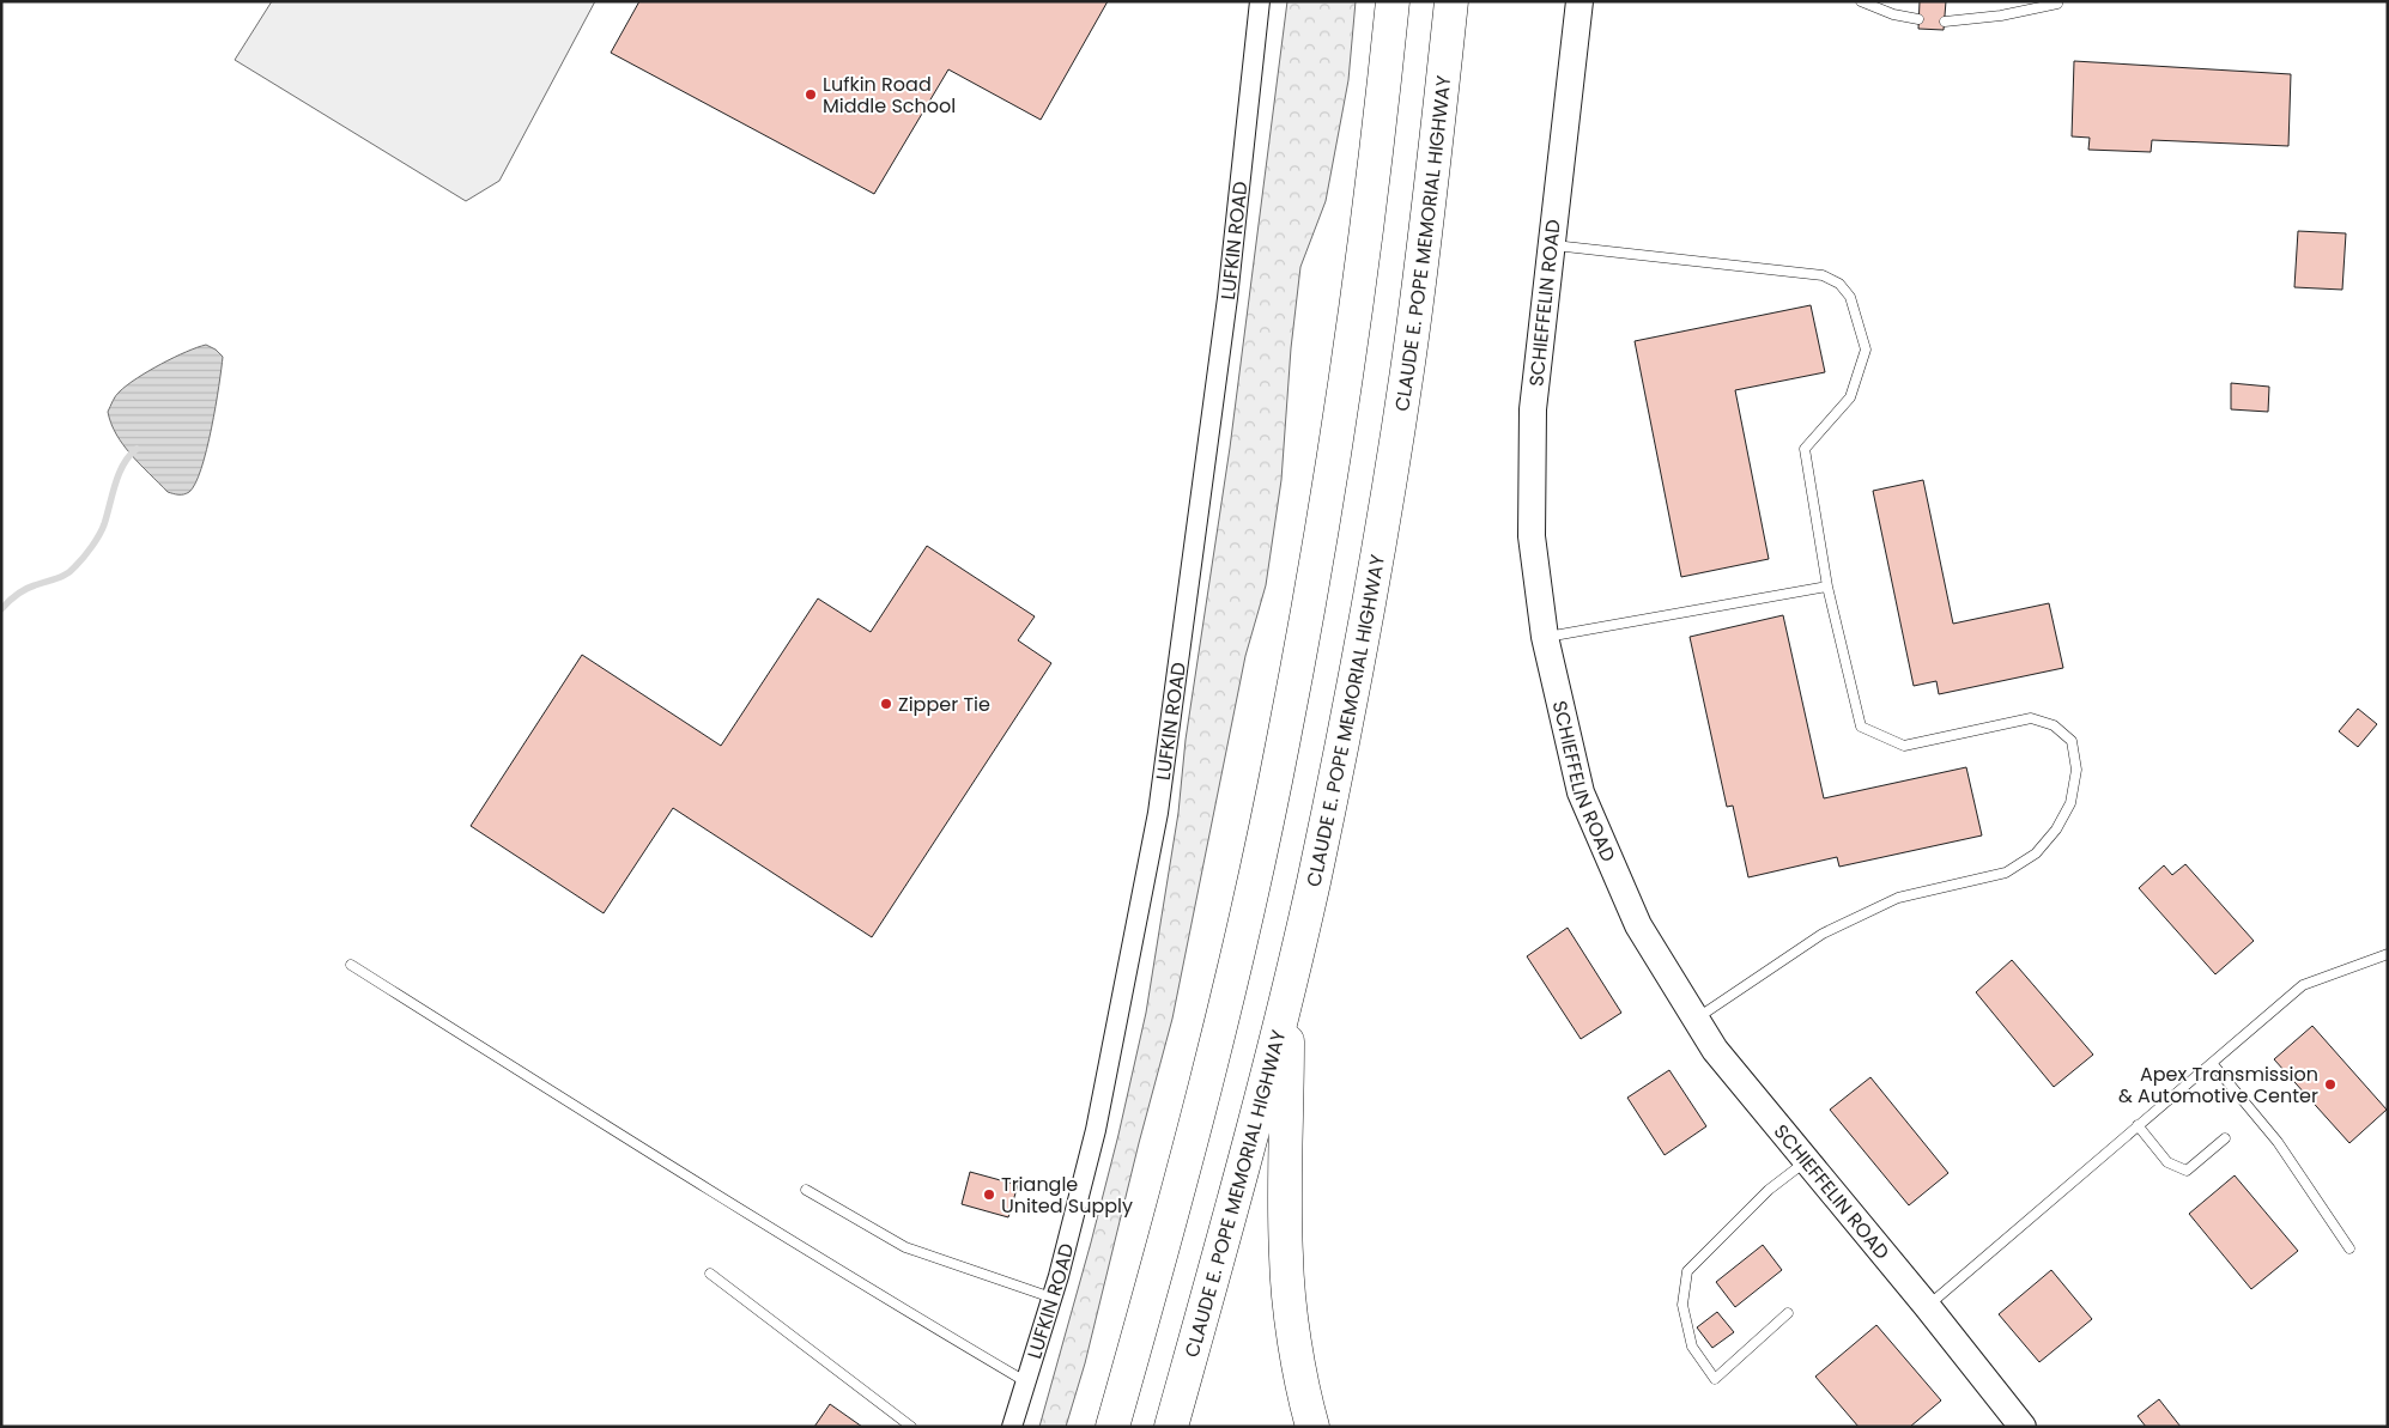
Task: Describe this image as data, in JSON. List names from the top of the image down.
{
  "streets": {
    "highway": ["CLAUDE E. POPE MEMORIAL HIGHWAY"],
    "street": ["LUFKIN ROAD", "SCHIEFFELIN ROAD"]
  },
  "places": [
    "Lufkin Road Middle School",
    "Zipper Tie",
    "Apex Transmission & Automotive Center",
    "Triangle United Supply"
  ]
}
